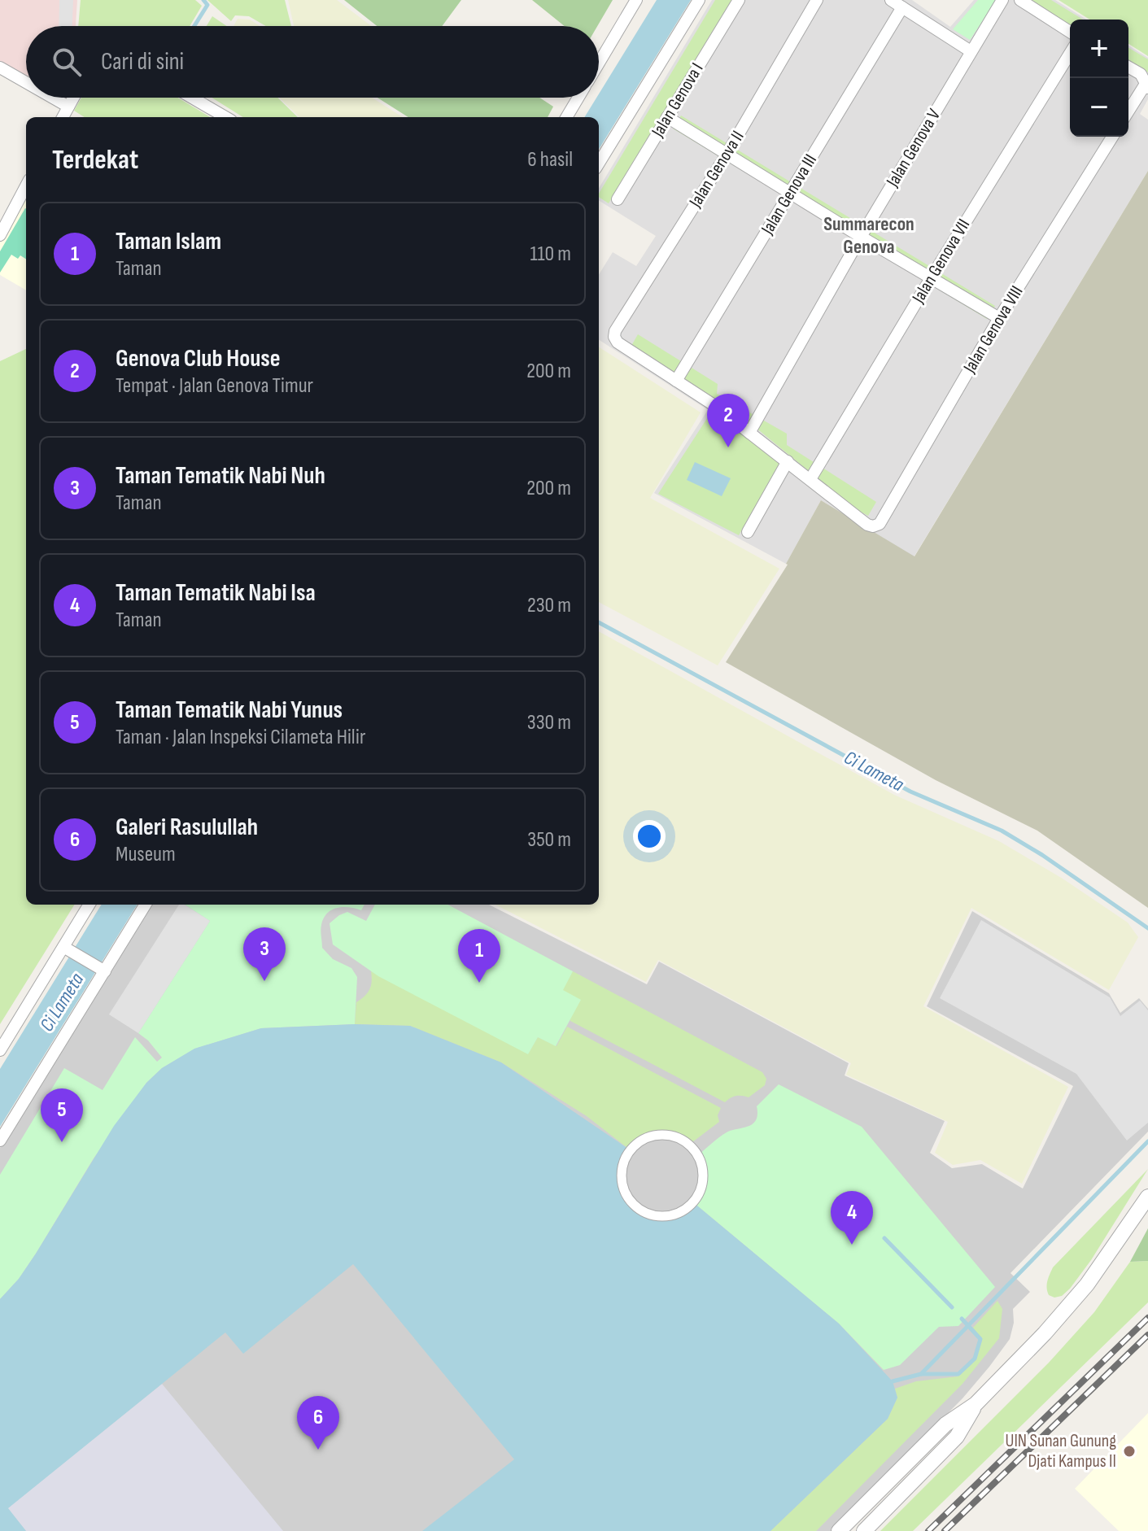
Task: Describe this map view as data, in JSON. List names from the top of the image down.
{
  "streets": {
    "street": [
      "Jalan Genova I",
      "Jalan Genova V",
      "Jalan Genova II",
      "Jalan Genova III",
      "Jalan Genova VII",
      "Jalan Genova VIII"
    ]
  },
  "crossings": [
    ["Jalan Genova II", "Jalan Genova III"],
    ["Jalan Genova VII", "Jalan Genova VIII"]
  ],
  "districts": ["Summarecon Genova"],
  "water": ["Ci Lameta"],
  "places": ["UIN Sunan Gunung Djati Kampus II"],
  "page": {
    "map_buttons": ["+", "−"],
    "search": "Cari di sini",
    "heading": ["Terdekat", "6 hasil"],
    "list": [
      {
        "mark": "1",
        "name": "Taman Islam",
        "note": "Taman",
        "value": "110 m"
      },
      {
        "mark": "2",
        "name": "Genova Club House",
        "note": "Tempat · Jalan Genova Timur",
        "value": "200 m"
      },
      {
        "mark": "3",
        "name": "Taman Tematik Nabi Nuh",
        "note": "Taman",
        "value": "200 m"
      },
      {
        "mark": "4",
        "name": "Taman Tematik Nabi Isa",
        "note": "Taman",
        "value": "230 m"
      },
      {
        "mark": "5",
        "name": "Taman Tematik Nabi Yunus",
        "note": "Taman · Jalan Inspeksi Cilameta Hilir",
        "value": "330 m"
      },
      {
        "mark": "6",
        "name": "Galeri Rasulullah",
        "note": "Museum",
        "value": "350 m"
      }
    ],
    "pins": [
      "2",
      "3",
      "1",
      "5",
      "4",
      "6"
    ]
  }
}
